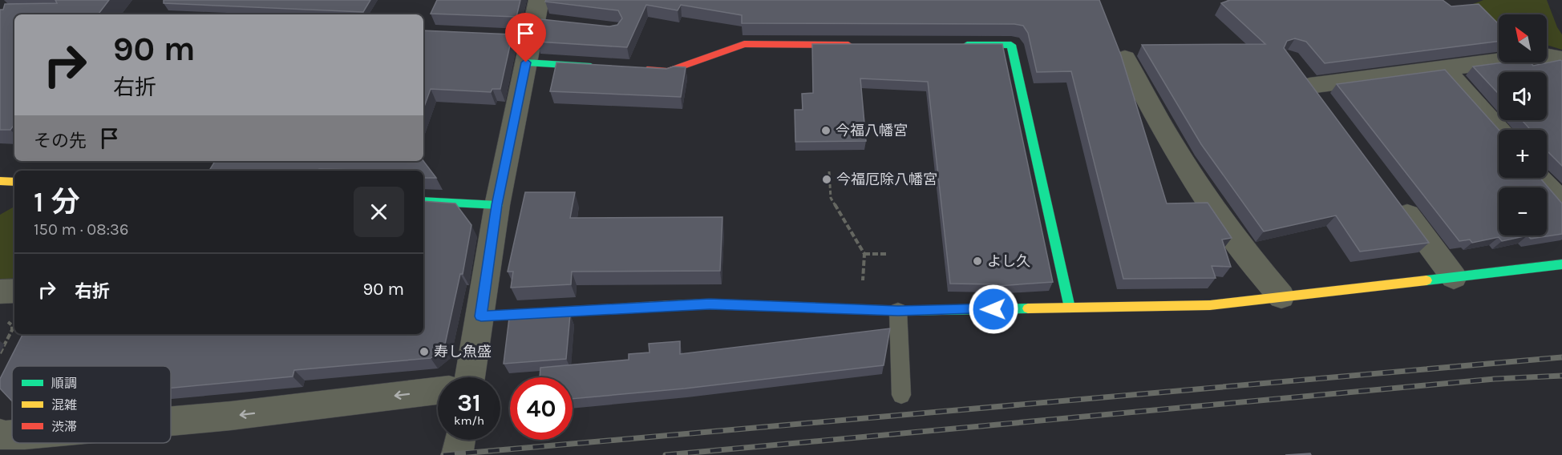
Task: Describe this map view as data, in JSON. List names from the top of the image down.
{
  "places": [
    "今福八幡宮",
    "今福厄除八幡宮",
    "よし久",
    "寿し魚盛"
  ],
  "legend": ["順調", "混雑", "渋滞"],
  "north": "top left",
  "page": {
    "map_buttons": ["+", "−"],
    "turn": ["90 m", "右折"],
    "then": "その先",
    "heading": ["1 分", "150 m · 08:36"],
    "list": [
      {
        "name": "右折",
        "value": "90 m"
      }
    ],
    "speed": "31 km/h",
    "limit": "40"
  }
}
